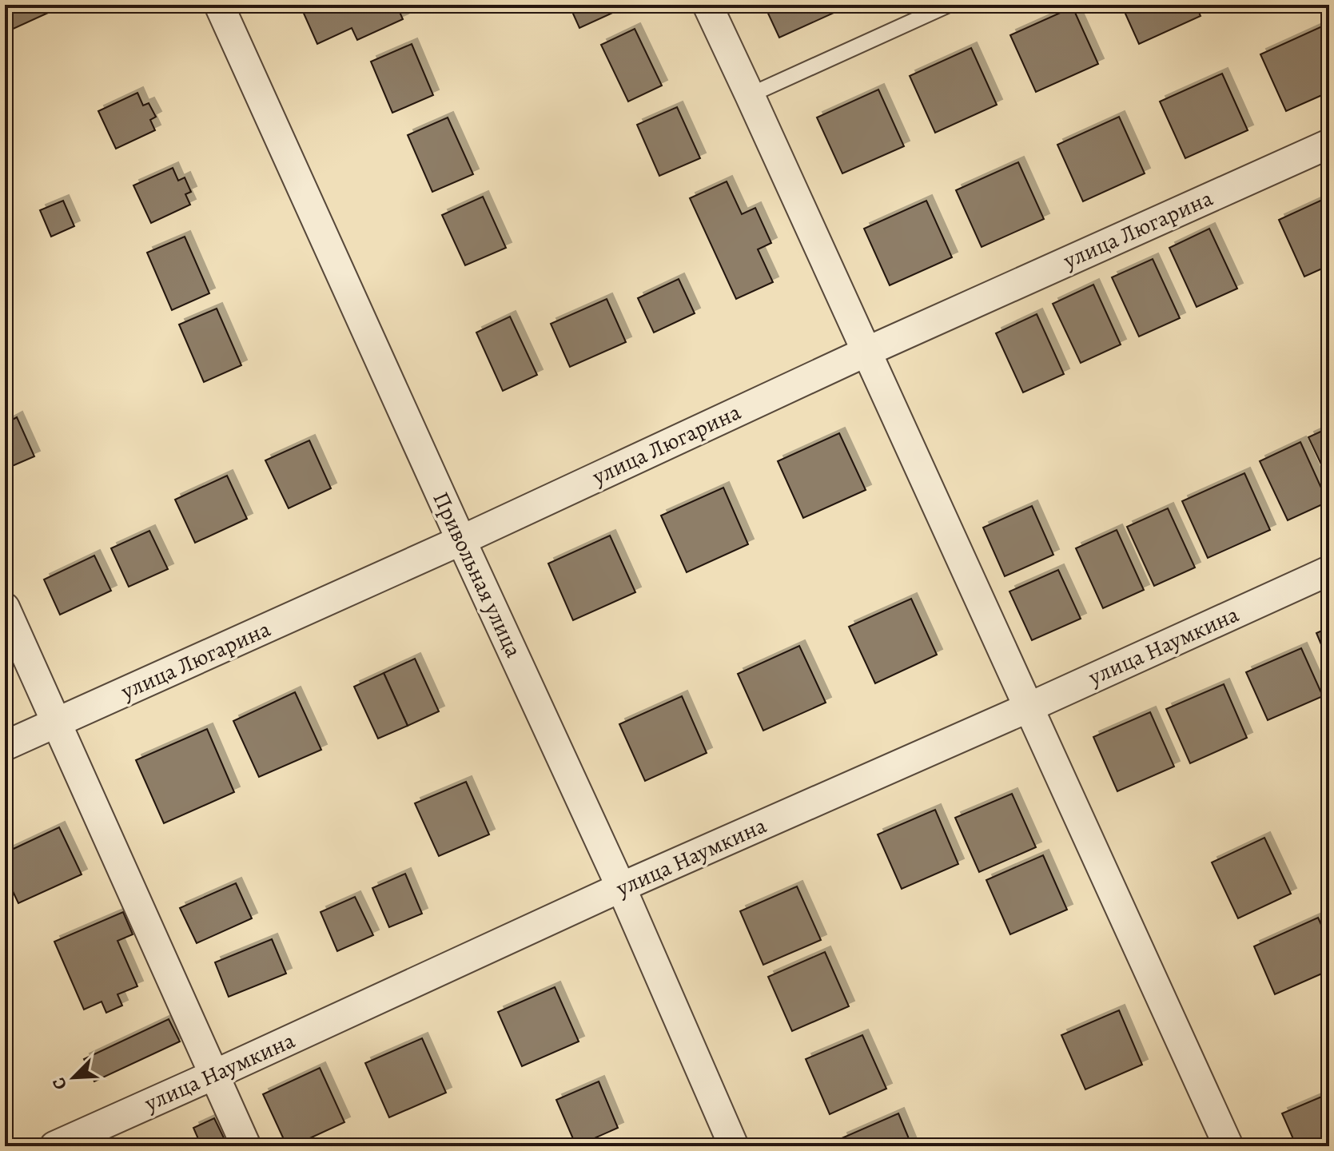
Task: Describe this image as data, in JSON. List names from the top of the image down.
{
  "streets": {
    "street": ["улица Люгарина", "Привольная улица", "улица Наумкина"]
  },
  "crossings": [
    ["улица Люгарина", "Привольная улица"],
    ["Привольная улица", "улица Наумкина"]
  ],
  "north": "bottom left"
}
